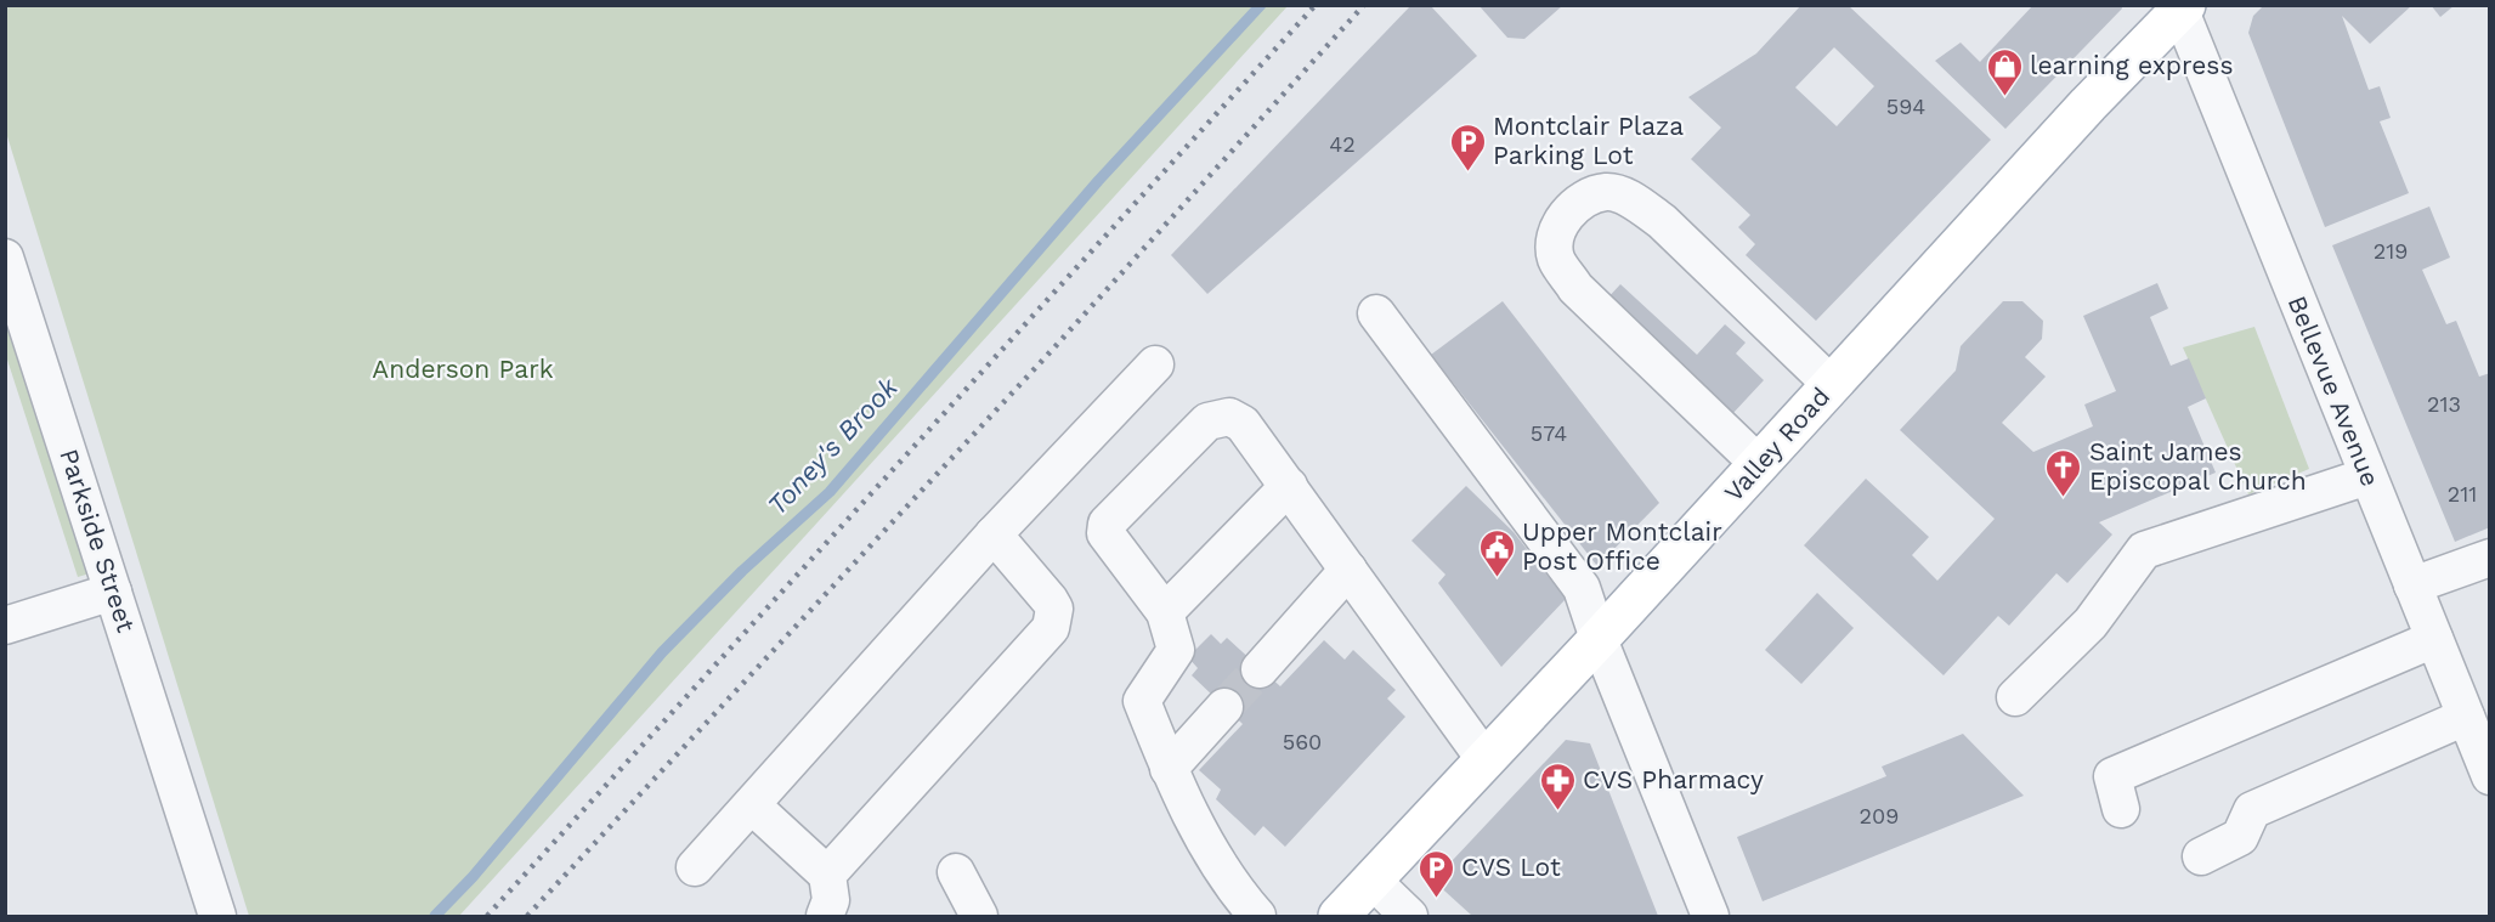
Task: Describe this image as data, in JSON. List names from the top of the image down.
{
  "streets": {
    "main road": ["Valley Road"],
    "street": ["Bellevue Avenue", "Parkside Street"]
  },
  "crossings": [
    ["Bellevue Avenue", "Valley Road"]
  ],
  "water": ["Toney's Brook"],
  "parks": ["Anderson Park"],
  "places": {
    "shop": ["learning express"],
    "parking": ["Montclair Plaza Parking Lot", "CVS Lot"],
    "church": ["Saint James Episcopal Church"],
    "public building": ["Upper Montclair Post Office"],
    "pharmacy": ["CVS Pharmacy"]
  },
  "house_numbers": [
    "594",
    "42",
    "219",
    "213",
    "574",
    "211",
    "560",
    "209"
  ]
}
